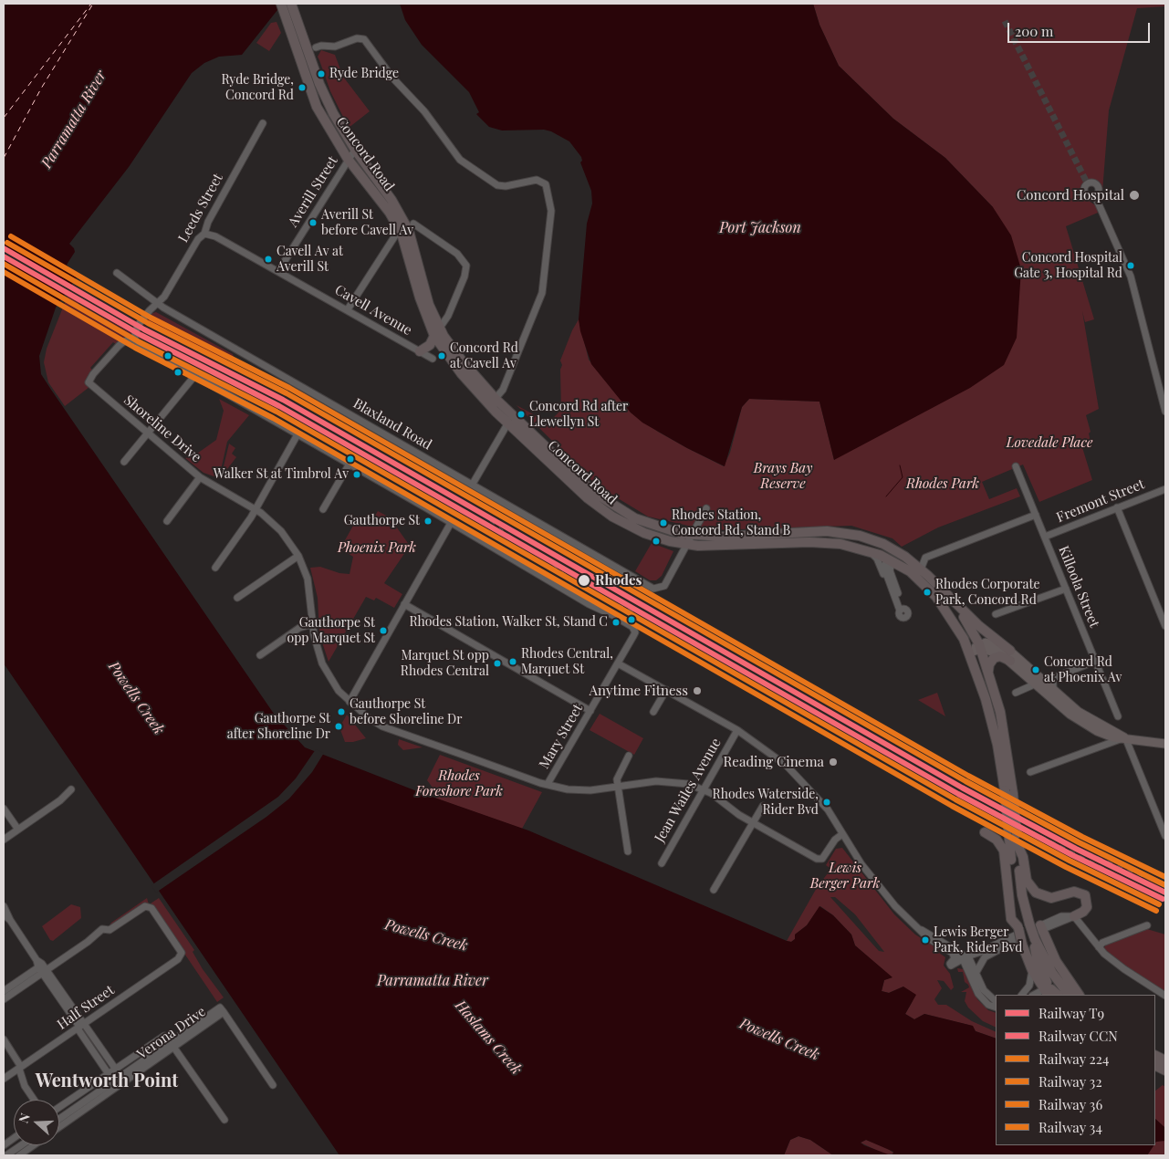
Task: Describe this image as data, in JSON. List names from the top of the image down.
{
  "streets": {
    "highway": ["Concord Road"],
    "street": [
      "Averill Street",
      "Leeds Street",
      "Cavell Avenue",
      "Blaxland Road",
      "Shoreline Drive",
      "Fremont Street",
      "Killoola Street",
      "Mary Street",
      "Jean Wailes Avenue",
      "Half Street",
      "Verona Drive"
    ]
  },
  "crossings": [
    ["Concord Road", "Averill Street"],
    ["Concord Road", "Blaxland Road"],
    ["Averill Street", "Cavell Avenue"],
    ["Leeds Street", "Cavell Avenue"],
    ["Leeds Street", "Blaxland Road"],
    ["Leeds Street", "Shoreline Drive"],
    ["Shoreline Drive", "Mary Street"],
    ["Shoreline Drive", "Jean Wailes Avenue"],
    ["Fremont Street", "Killoola Street"]
  ],
  "districts": ["Wentworth Point"],
  "water": [
    "Parramatta River",
    "Port Jackson",
    "Powells Creek",
    "Haslams Creek"
  ],
  "parks": [
    "Lovedale Place",
    "Brays Bay Reserve",
    "Rhodes Park",
    "Phoenix Park",
    "Rhodes Foreshore Park",
    "Lewis Berger Park"
  ],
  "places": [
    "Ryde Bridge",
    "Ryde Bridge, Concord Rd",
    "Concord Hospital",
    "Averill St before Cavell Av",
    "Cavell Av at Averill St",
    "Concord Hospital Gate 3, Hospital Rd",
    "Concord Rd at Cavell Av",
    "Concord Rd after Llewellyn St",
    "Walker St at Timbrol Av",
    "Gauthorpe St",
    "Rhodes Station, Concord Rd, Stand B",
    "Rhodes",
    "Rhodes Corporate Park, Concord Rd",
    "Rhodes Station, Walker St, Stand C",
    "Gauthorpe St opp Marquet St",
    "Rhodes Central, Marquet St",
    "Marquet St opp Rhodes Central",
    "Concord Rd at Phoenix Av",
    "Anytime Fitness",
    "Gauthorpe St before Shoreline Dr",
    "Gauthorpe St after Shoreline Dr",
    "Reading Cinema",
    "Rhodes Waterside, Rider Bvd",
    "Lewis Berger Park, Rider Bvd"
  ],
  "lines": [
    "rail line 36",
    "rail line 224",
    "rail line T9",
    "rail line CCN",
    "rail line 32",
    "rail line 34"
  ],
  "legend": [
    "Railway T9",
    "Railway CCN",
    "Railway 224",
    "Railway 32",
    "Railway 36",
    "Railway 34"
  ],
  "scale_bar": "200 m",
  "north": "left"
}
